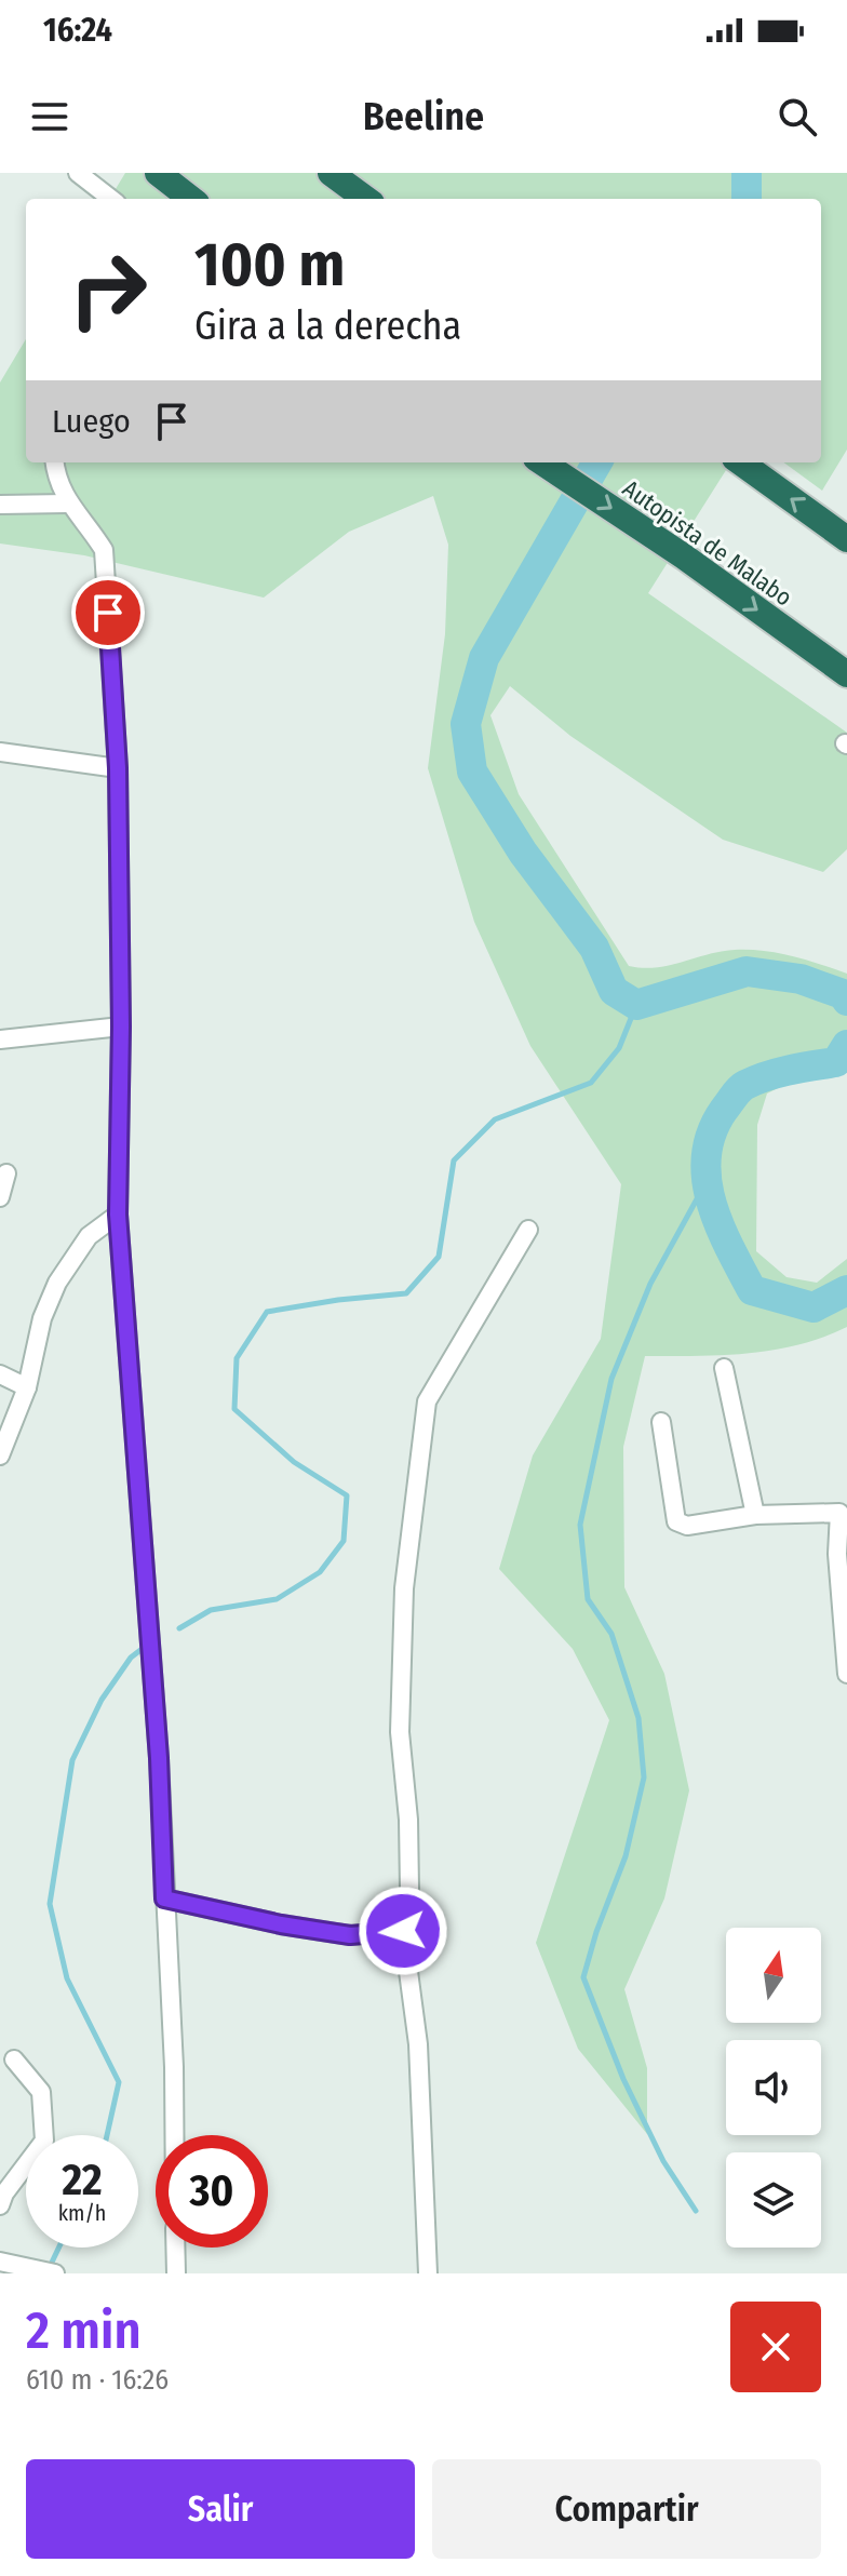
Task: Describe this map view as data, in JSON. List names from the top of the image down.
{
  "streets": {
    "highway": ["Autopista de Malabo"]
  },
  "north": "top",
  "page": {
    "status": "16:24",
    "header": "Beeline",
    "turn": ["100 m", "Gira a la derecha"],
    "then": "Luego",
    "speed": "22 km/h",
    "limit": "30",
    "heading": ["2 min", "610 m · 16:26"],
    "buttons": ["Salir", "Compartir"]
  }
}
